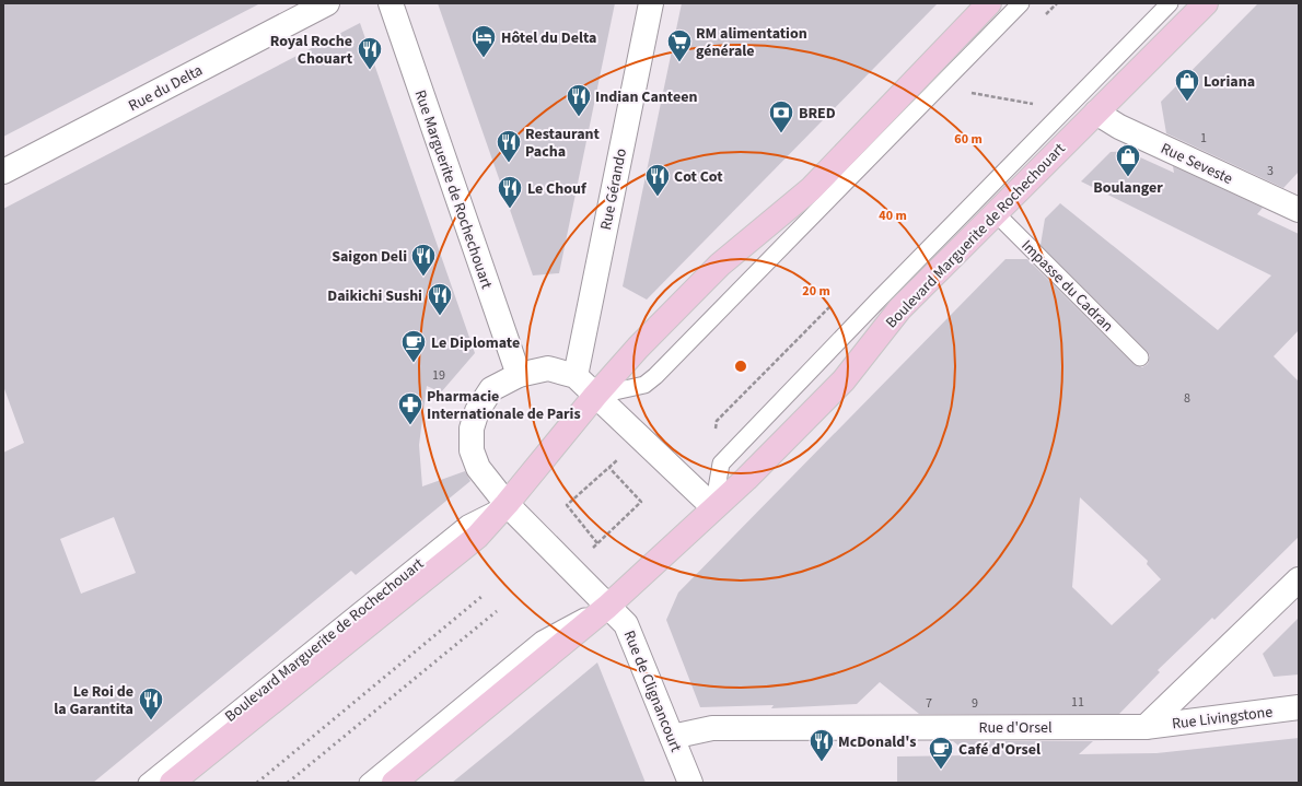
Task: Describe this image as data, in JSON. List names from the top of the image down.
{
  "streets": {
    "main road": ["Boulevard Marguerite de Rochechouart"],
    "street": [
      "Rue du Delta",
      "Rue Seveste",
      "Rue Marguerite de Rochechouart",
      "Rue Gérando",
      "Rue de Clignancourt",
      "Rue Livingstone",
      "Rue d'Orsel"
    ],
    "lane": ["Impasse du Cadran"]
  },
  "crossings": [
    ["Rue Seveste", "Boulevard Marguerite de Rochechouart"],
    ["Boulevard Marguerite de Rochechouart", "Impasse du Cadran"],
    ["Boulevard Marguerite de Rochechouart", "Rue de Clignancourt"],
    ["Rue de Clignancourt", "Rue d'Orsel"],
    ["Rue Livingstone", "Rue d'Orsel"]
  ],
  "places": {
    "hotel": ["Hôtel du Delta"],
    "supermarket": ["RM alimentation générale"],
    "restaurant": [
      "Royal Roche Chouart",
      "Indian Canteen",
      "Restaurant Pacha",
      "Cot Cot",
      "Le Chouf",
      "Saigon Deli",
      "Daikichi Sushi",
      "Le Roi de la Garantita",
      "McDonald's"
    ],
    "shop": ["Loriana", "Boulanger"],
    "bank": ["BRED"],
    "cafe": ["Le Diplomate", "Café d'Orsel"],
    "pharmacy": ["Pharmacie Internationale de Paris"]
  },
  "house_numbers": [
    "1",
    "3",
    "19",
    "8",
    "11",
    "7",
    "9"
  ],
  "rings": ["60 m", "40 m", "20 m"]
}
